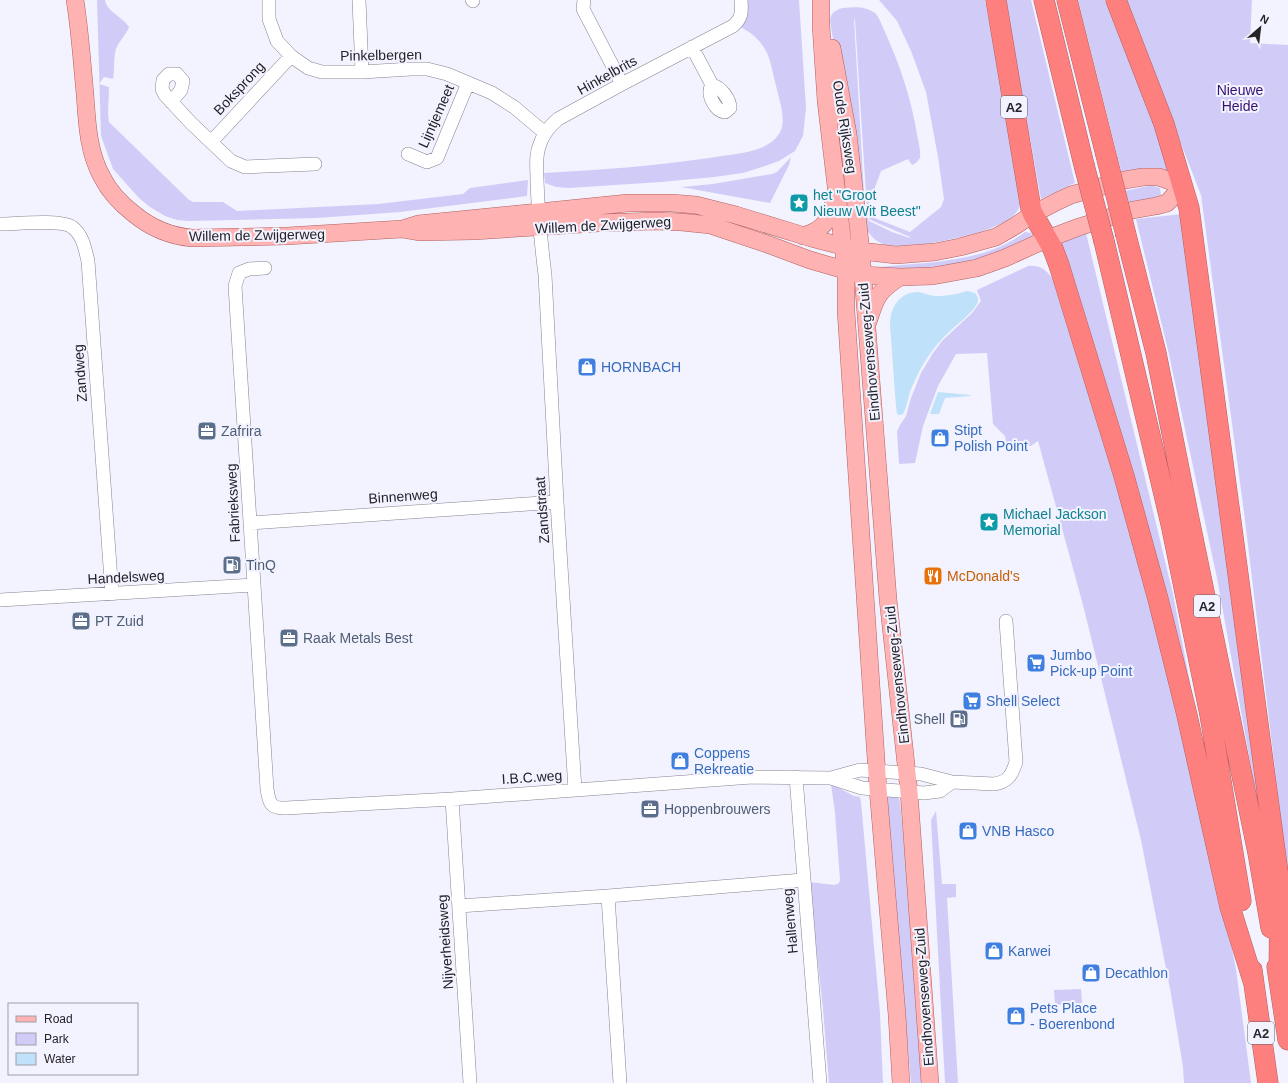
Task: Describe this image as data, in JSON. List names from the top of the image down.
{
  "streets": {
    "highway": ["A2"],
    "main road": ["Oude Rijksweg", "Willem de Zwijgerweg", "Eindhovenseweg-Zuid"],
    "street": [
      "Pinkelbergen",
      "Hinkelbrits",
      "Boksprong",
      "Lijntjemeet",
      "Zandweg",
      "Binnenweg",
      "Fabrieksweg",
      "Zandstraat",
      "Handelsweg",
      "I.B.C.weg",
      "Hallenweg",
      "Nijverheidsweg"
    ]
  },
  "crossings": [
    ["Pinkelbergen", "Hinkelbrits"],
    ["Pinkelbergen", "Boksprong"],
    ["Pinkelbergen", "Lijntjemeet"],
    ["Hinkelbrits", "Willem de Zwijgerweg"],
    ["Hinkelbrits", "Zandstraat"],
    ["A2", "Eindhovenseweg-Zuid"],
    ["Oude Rijksweg", "Willem de Zwijgerweg"],
    ["Oude Rijksweg", "Eindhovenseweg-Zuid"],
    ["Willem de Zwijgerweg", "Eindhovenseweg-Zuid"],
    ["Willem de Zwijgerweg", "Zandstraat"],
    ["Eindhovenseweg-Zuid", "I.B.C.weg"],
    ["Zandweg", "Handelsweg"],
    ["Binnenweg", "Fabrieksweg"],
    ["Binnenweg", "Zandstraat"],
    ["Fabrieksweg", "Handelsweg"],
    ["Fabrieksweg", "I.B.C.weg"],
    ["Zandstraat", "I.B.C.weg"],
    ["I.B.C.weg", "Nijverheidsweg"],
    ["Hallenweg", "Nijverheidsweg"]
  ],
  "parks": ["Nieuwe Heide"],
  "places": {
    "place": ["het \"Groot Nieuw Wit Beest\"", "Michael Jackson Memorial"],
    "shop": [
      "HORNBACH",
      "Stipt Polish Point",
      "Coppens Rekreatie",
      "VNB Hasco",
      "Karwei",
      "Decathlon",
      "Pets Place - Boerenbond"
    ],
    "office": [
      "Zafrira",
      "PT Zuid",
      "Raak Metals Best",
      "Hoppenbrouwers"
    ],
    "fuel station": ["TinQ", "Shell"],
    "restaurant": ["McDonald's"],
    "supermarket": ["Jumbo Pick-up Point", "Shell Select"]
  },
  "legend": ["Road", "Park", "Water"],
  "north": "top right"
}
